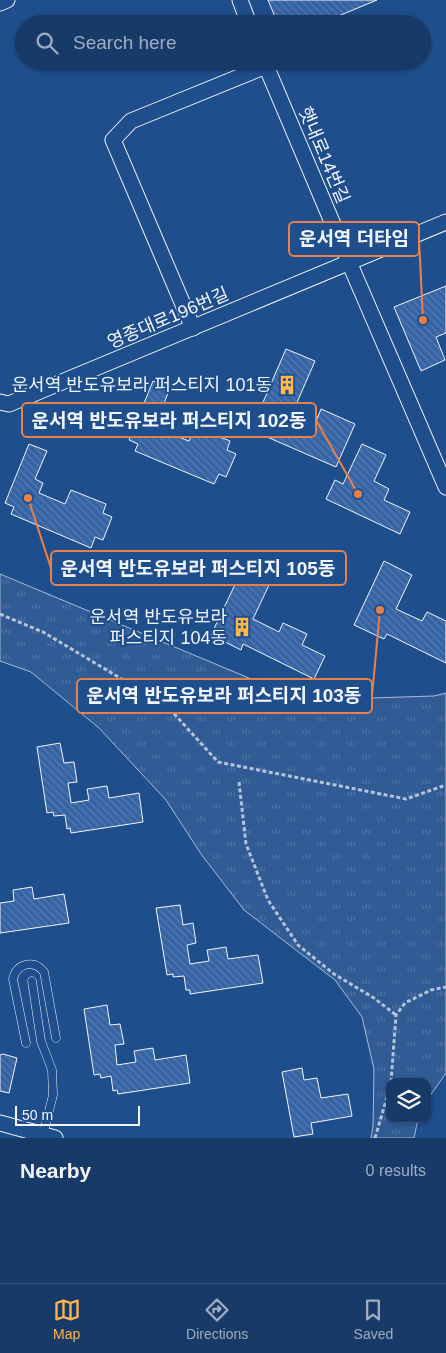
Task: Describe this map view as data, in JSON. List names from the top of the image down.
{
  "streets": {
    "street": ["햇내로14번길", "영종대로196번길"]
  },
  "crossings": [
    ["햇내로14번길", "영종대로196번길"]
  ],
  "places": {
    "other": [
      "운서역 더타임",
      "운서역 반도유보라 퍼스티지 102동",
      "운서역 반도유보라 퍼스티지 105동",
      "운서역 반도유보라 퍼스티지 103동"
    ],
    "building": ["운서역 반도유보라 퍼스티지 101동", "운서역 반도유보라 퍼스티지 104동"]
  },
  "scale_bar": "50 m",
  "page": {
    "search": "Search here",
    "scale": "50 m",
    "heading": ["Nearby", "0 results"],
    "nav": ["Map", "Directions", "Saved"]
  }
}
